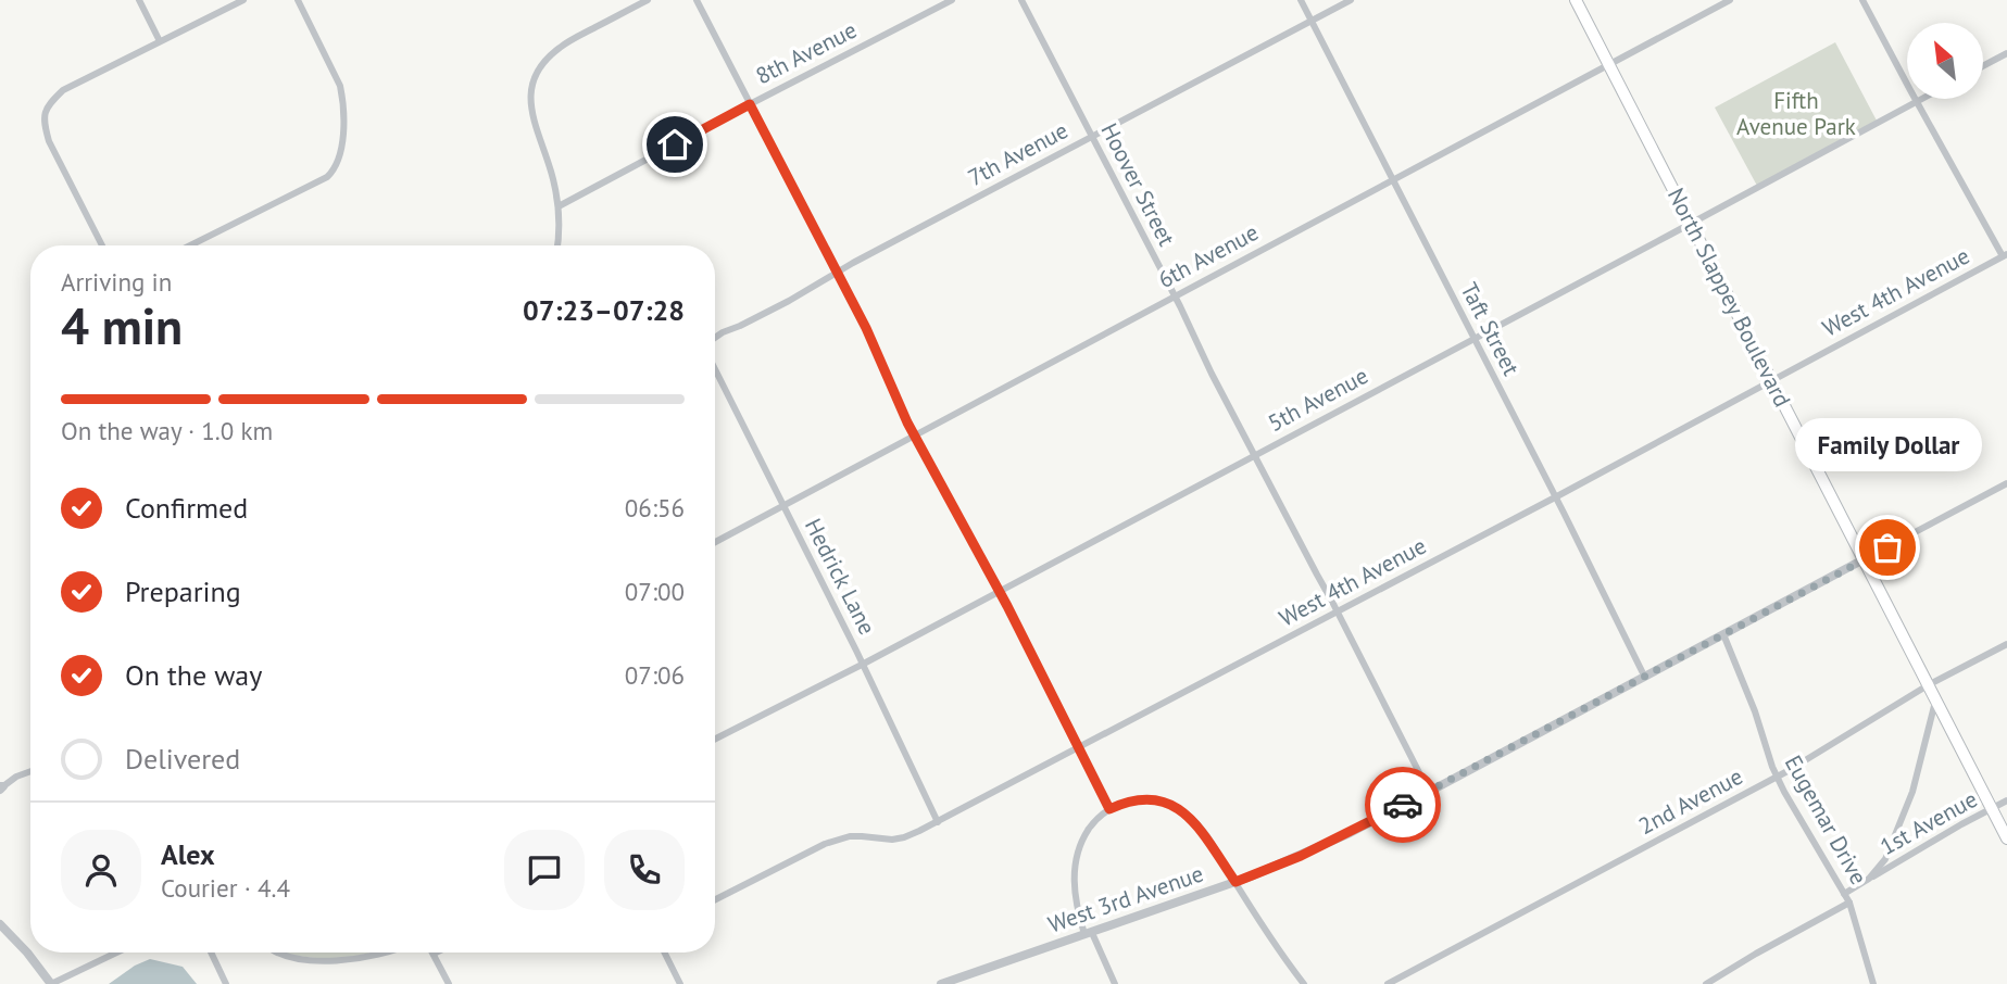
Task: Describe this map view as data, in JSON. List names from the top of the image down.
{
  "streets": {
    "main road": ["North Slappey Boulevard"],
    "street": [
      "8th Avenue",
      "7th Avenue",
      "Hoover Street",
      "6th Avenue",
      "West 4th Avenue",
      "Taft Street",
      "5th Avenue",
      "Hedrick Lane",
      "2nd Avenue",
      "Eugemar Drive",
      "1st Avenue",
      "West 3rd Avenue"
    ]
  },
  "crossings": [
    ["7th Avenue", "Hoover Street"],
    ["7th Avenue", "Taft Street"],
    ["Hoover Street", "6th Avenue"],
    ["Hoover Street", "West 4th Avenue"],
    ["Hoover Street", "5th Avenue"],
    ["Hoover Street", "West 3rd Avenue"],
    ["6th Avenue", "North Slappey Boulevard"],
    ["6th Avenue", "Taft Street"],
    ["6th Avenue", "Hedrick Lane"],
    ["West 4th Avenue", "North Slappey Boulevard"],
    ["West 4th Avenue", "Taft Street"],
    ["West 4th Avenue", "Hedrick Lane"],
    ["North Slappey Boulevard", "5th Avenue"],
    ["North Slappey Boulevard", "2nd Avenue"],
    ["North Slappey Boulevard", "1st Avenue"],
    ["North Slappey Boulevard", "West 3rd Avenue"],
    ["Taft Street", "5th Avenue"],
    ["Taft Street", "West 3rd Avenue"],
    ["5th Avenue", "Hedrick Lane"],
    ["2nd Avenue", "Eugemar Drive"],
    ["Eugemar Drive", "1st Avenue"],
    ["Eugemar Drive", "West 3rd Avenue"]
  ],
  "parks": ["Fifth Avenue Park"],
  "places": ["Family Dollar"],
  "north": "top left",
  "page": {
    "heading": ["4 min", "Arriving in", "07:23–07:28"],
    "panel": ["Alex", "Courier · 4.4"],
    "bar": "On the way · 1.0 km",
    "bubble": "Family Dollar",
    "list": [
      ["Confirmed", "06:56"],
      ["Preparing", "07:00"],
      ["On the way", "07:06"],
      "Delivered"
    ]
  }
}
